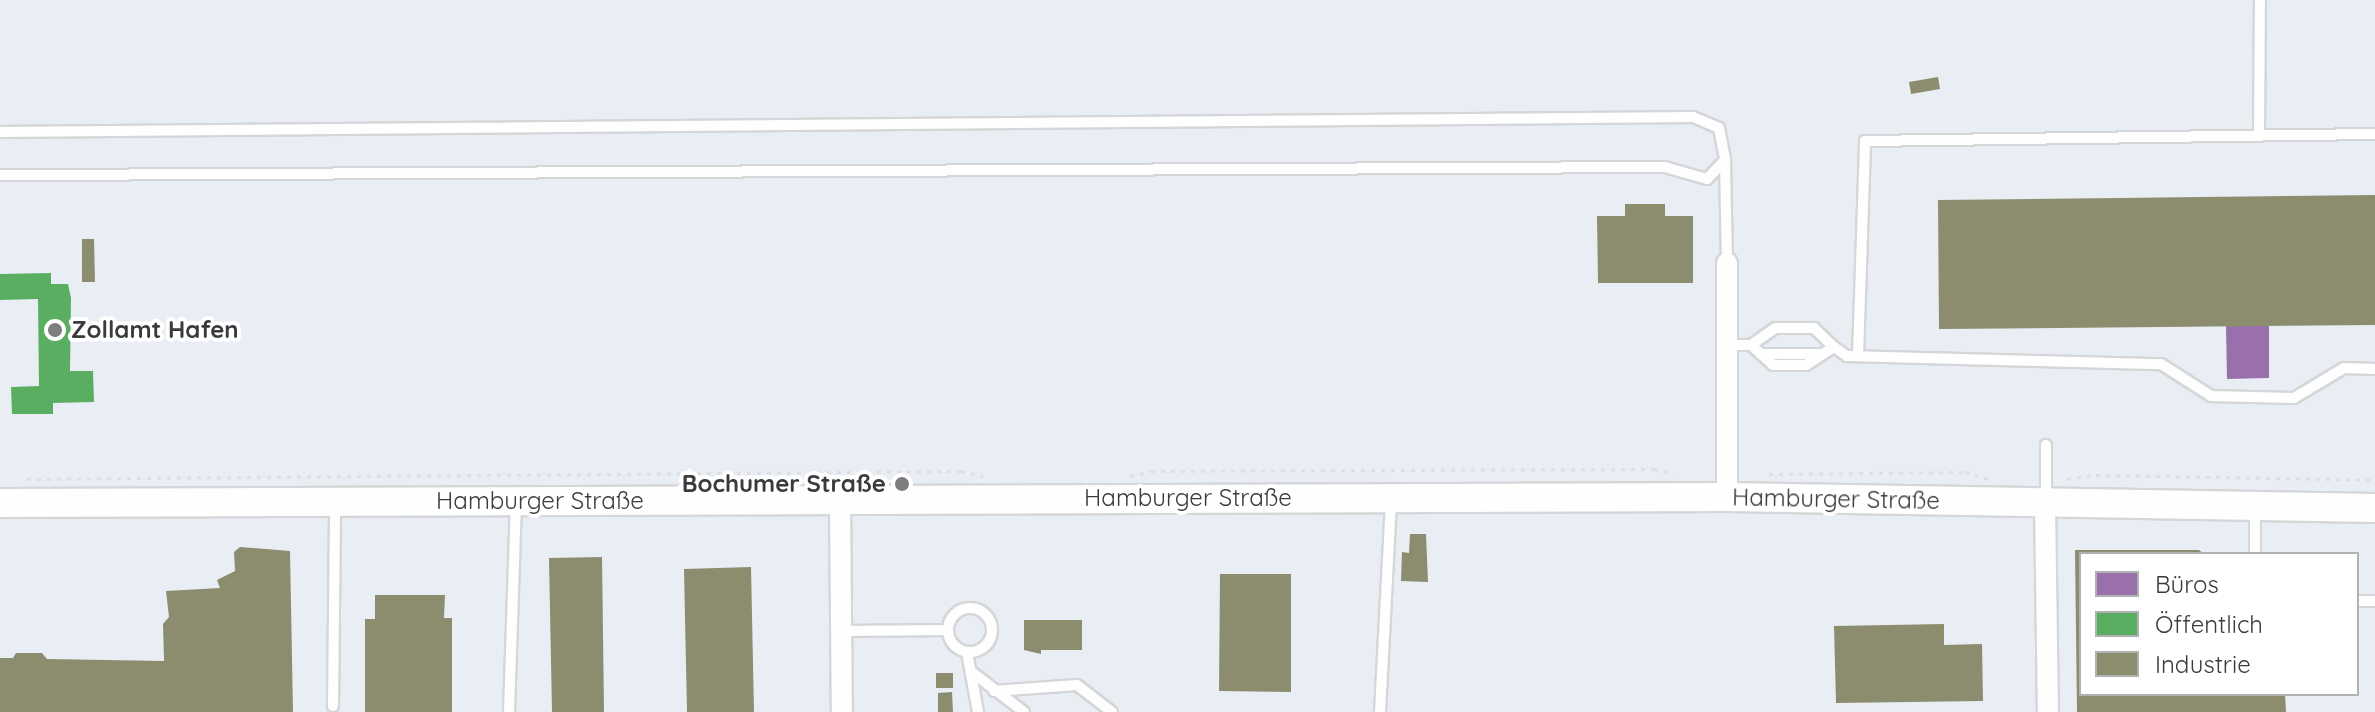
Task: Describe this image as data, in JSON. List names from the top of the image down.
{
  "streets": {
    "street": ["Hamburger Straße"]
  },
  "places": ["Zollamt Hafen", "Bochumer Straße"],
  "legend": ["Büros", "Öffentlich", "Industrie"]
}
